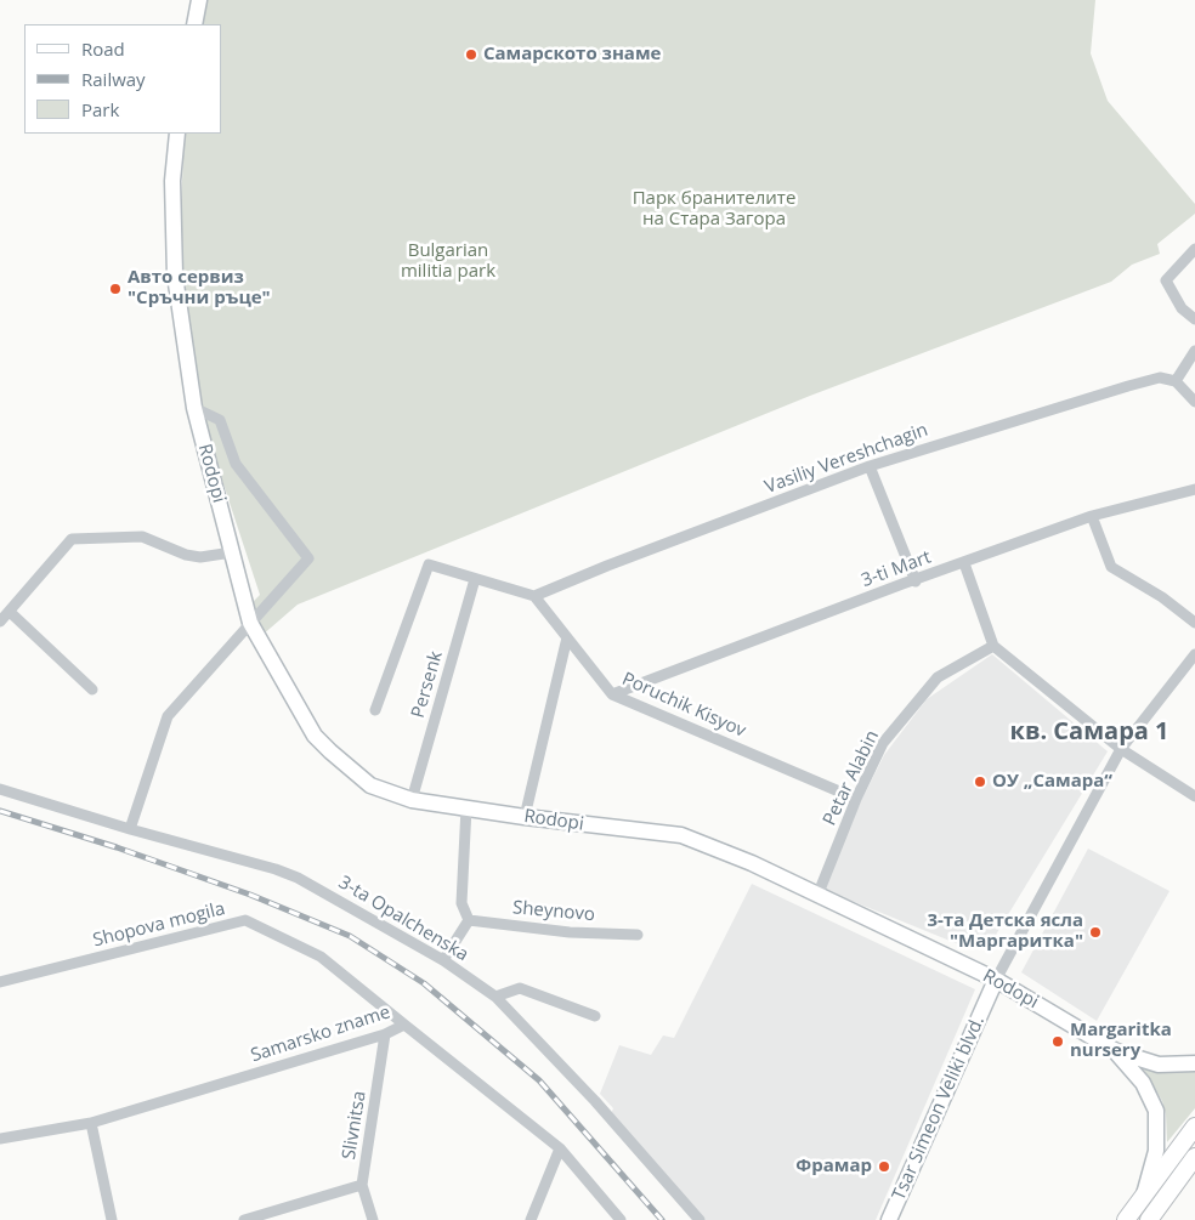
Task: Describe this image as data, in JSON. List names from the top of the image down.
{
  "streets": {
    "street": [
      "Vasiliy Vereshchagin",
      "Rodopi",
      "3-ti Mart",
      "Persenk",
      "Poruchik Kisyov",
      "Petar Alabin",
      "Sheynovo",
      "3-ta Opalchenska",
      "Shopova mogila",
      "Samarsko zname",
      "Tsar Simeon Veliki blvd.",
      "Slivnitsa"
    ]
  },
  "crossings": [
    ["Vasiliy Vereshchagin", "Poruchik Kisyov"],
    ["Rodopi", "Persenk"],
    ["Rodopi", "Petar Alabin"],
    ["Rodopi", "Tsar Simeon Veliki blvd."],
    ["3-ti Mart", "Poruchik Kisyov"],
    ["Poruchik Kisyov", "Petar Alabin"],
    ["Shopova mogila", "Samarsko zname"],
    ["Samarsko zname", "Slivnitsa"]
  ],
  "districts": ["кв. Самара 1"],
  "parks": ["Парк бранителите на Стара Загора", "Bulgarian militia park"],
  "places": [
    "Самарското знаме",
    "Авто сервиз \"Сръчни ръце\"",
    "ОУ „Самара“",
    "3-та Детска ясла \"Маргаритка\"",
    "Margaritka nursery",
    "Фрамар"
  ],
  "legend": ["Road", "Railway", "Park"]
}
